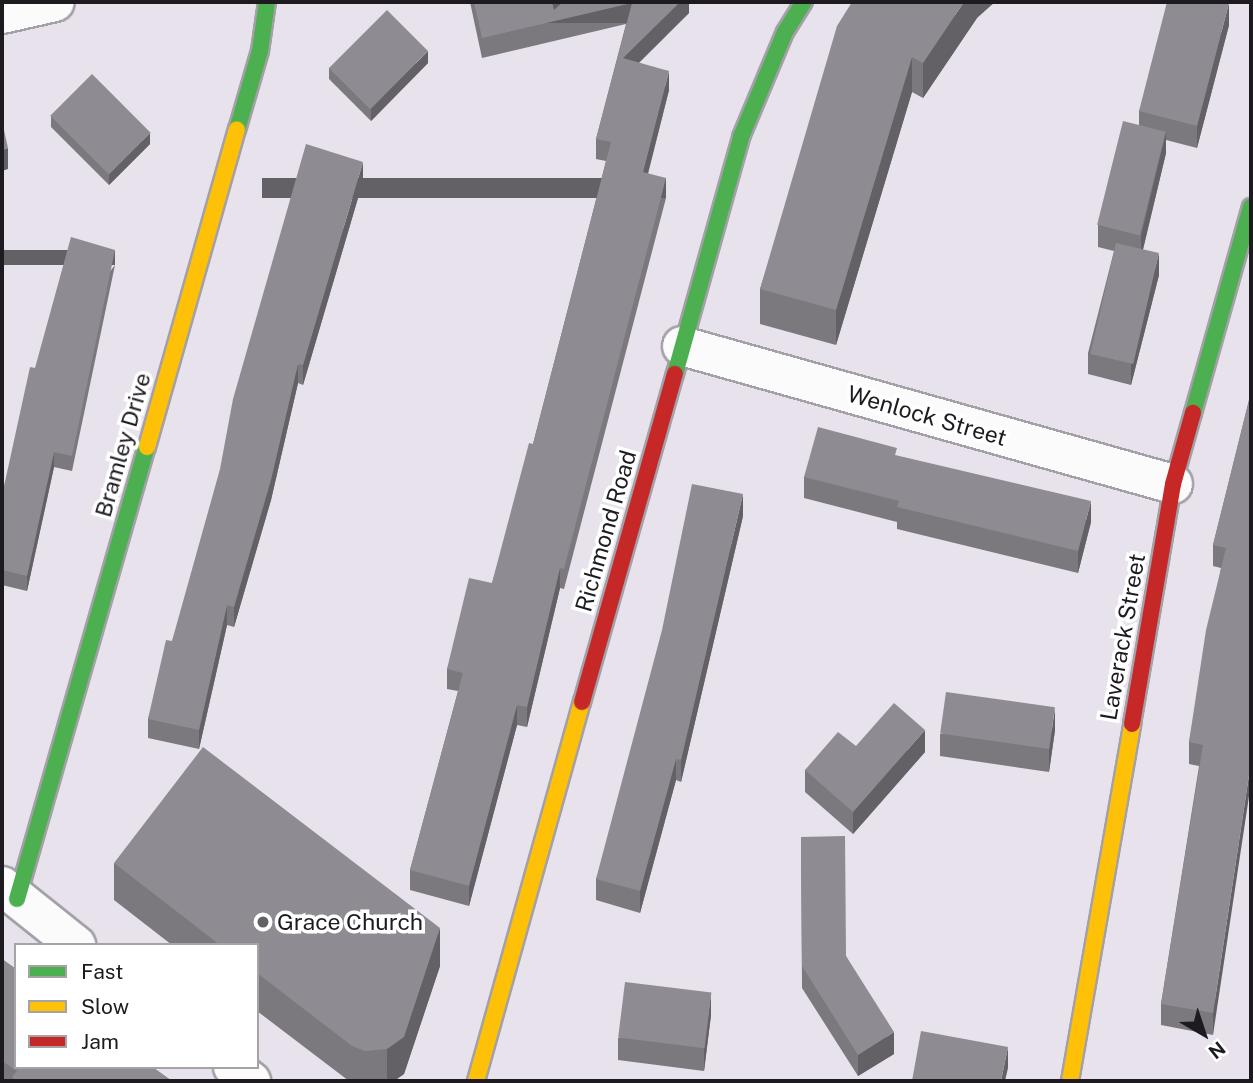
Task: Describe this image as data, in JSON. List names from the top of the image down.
{
  "streets": {
    "main road": ["Bramley Drive", "Richmond Road", "Laverack Street"],
    "street": ["Wenlock Street"]
  },
  "crossings": [
    ["Wenlock Street", "Richmond Road"],
    ["Wenlock Street", "Laverack Street"]
  ],
  "places": ["Grace Church"],
  "legend": ["Fast", "Slow", "Jam"],
  "north": "bottom right"
}
